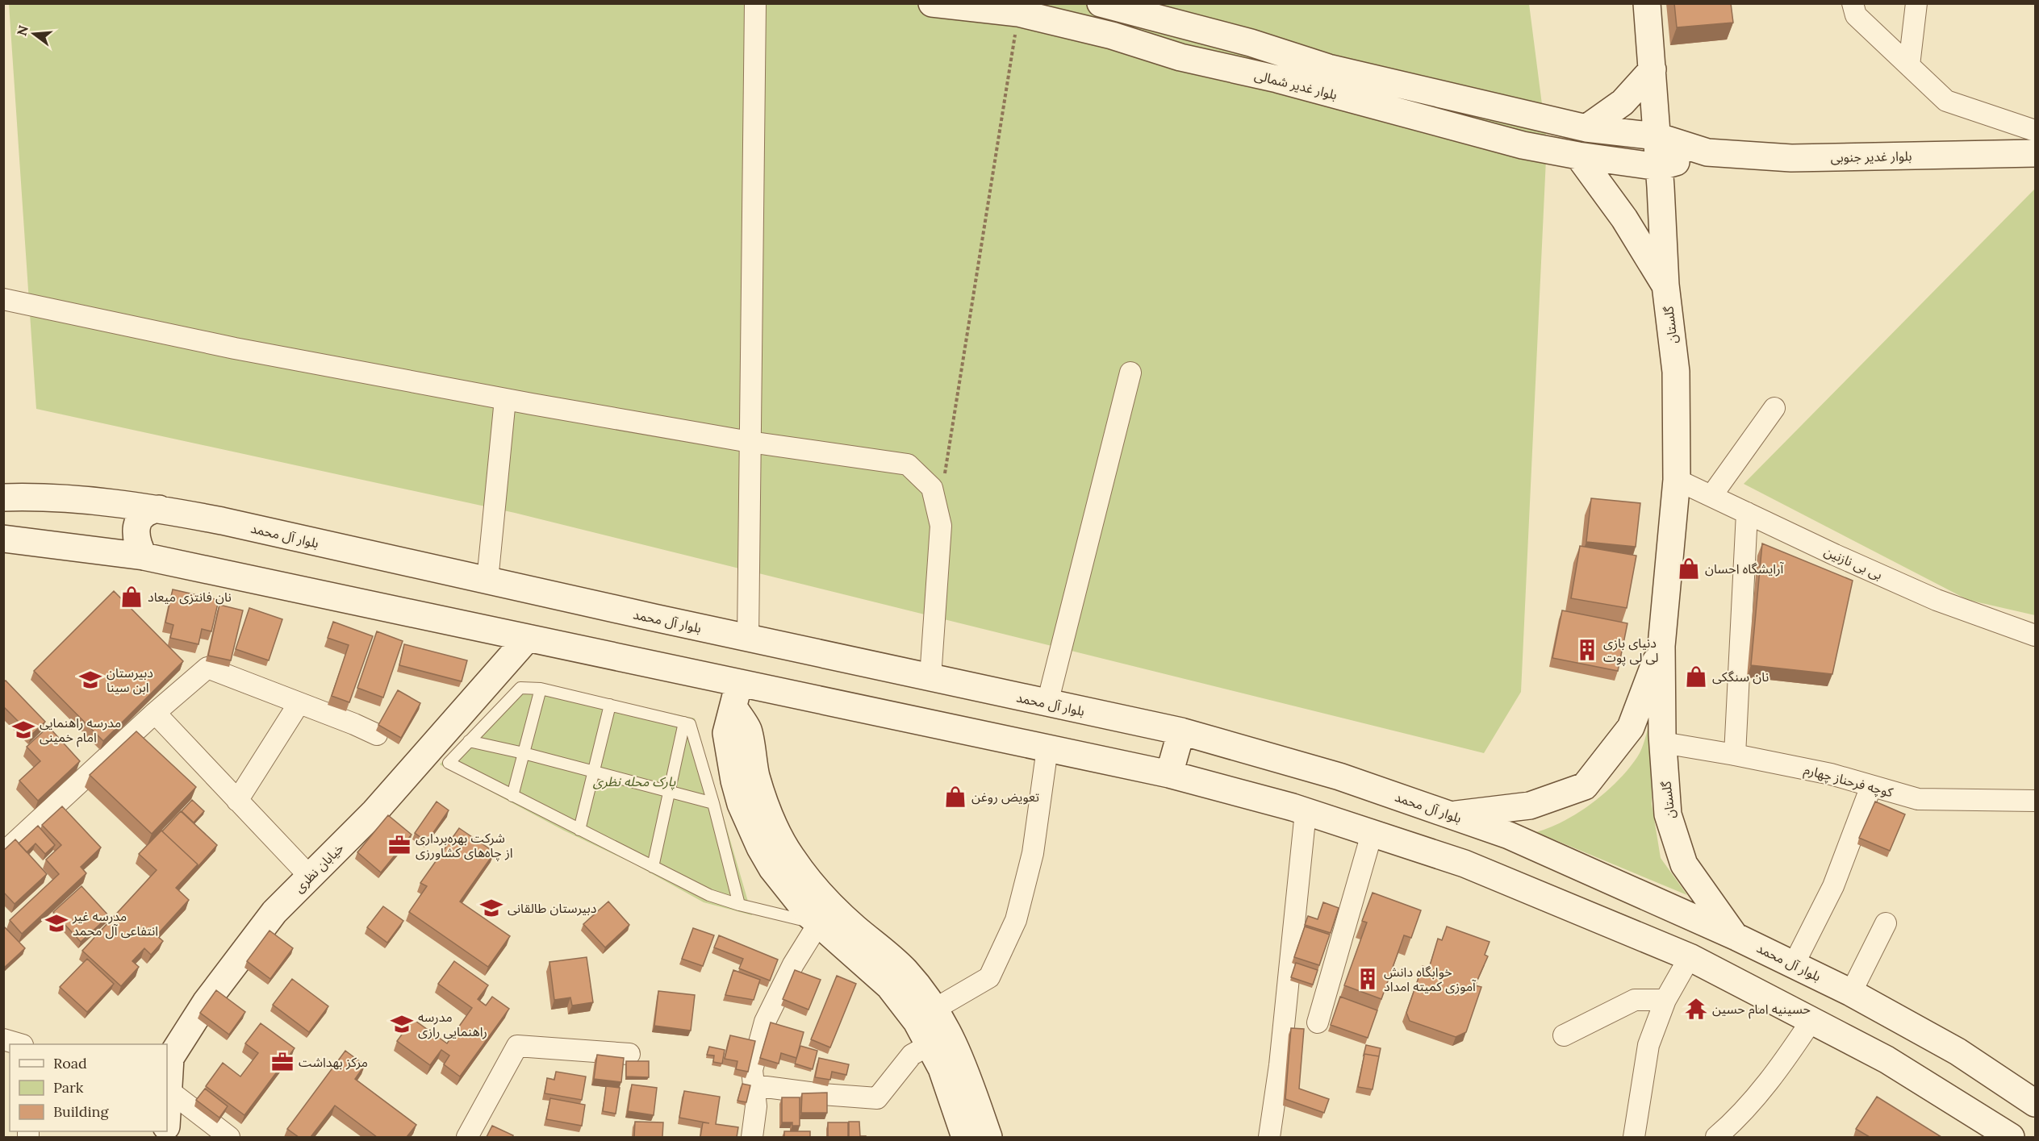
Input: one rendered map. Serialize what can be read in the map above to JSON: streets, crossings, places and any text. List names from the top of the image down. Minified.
{"streets":{"main road":["بلوار غدیر شمالی","بلوار غدیر جنوبی","گلستان","بلوار آل محمد","خیابان نظری"],"street":["بی بی نازنین","کوچه فرحناز چهارم"]},"crossings":[["بلوار غدیر شمالی","بلوار غدیر جنوبی"],["بلوار غدیر شمالی","گلستان"],["بلوار غدیر جنوبی","گلستان"],["گلستان","بلوار آل محمد"],["گلستان","بی بی نازنین"],["گلستان","کوچه فرحناز چهارم"]],"parks":["پارک محله نظری"],"places":{"shop":["آرایشگاه احسان","نان فانتزی میعاد","نان سنگکی","تعویض روغن"],"building":["دنیای بازی لی لی پوت","خوابگاه دانش آموزی کمیته امداد"],"school or university":["دبیرستان ابن سینا","مدرسه راهنمایی امام خمینی","دبیرستان طالقانی","مدرسه غیر انتفاعی آل محمد","مدرسه راهنمایی رازی"],"office":["شرکت بهره‌برداری از چاه‌های کشاورزی","مرکز بهداشت"],"temple":["حسینیه امام حسین"]},"legend":["Road","Park","Building"],"north":"left"}
